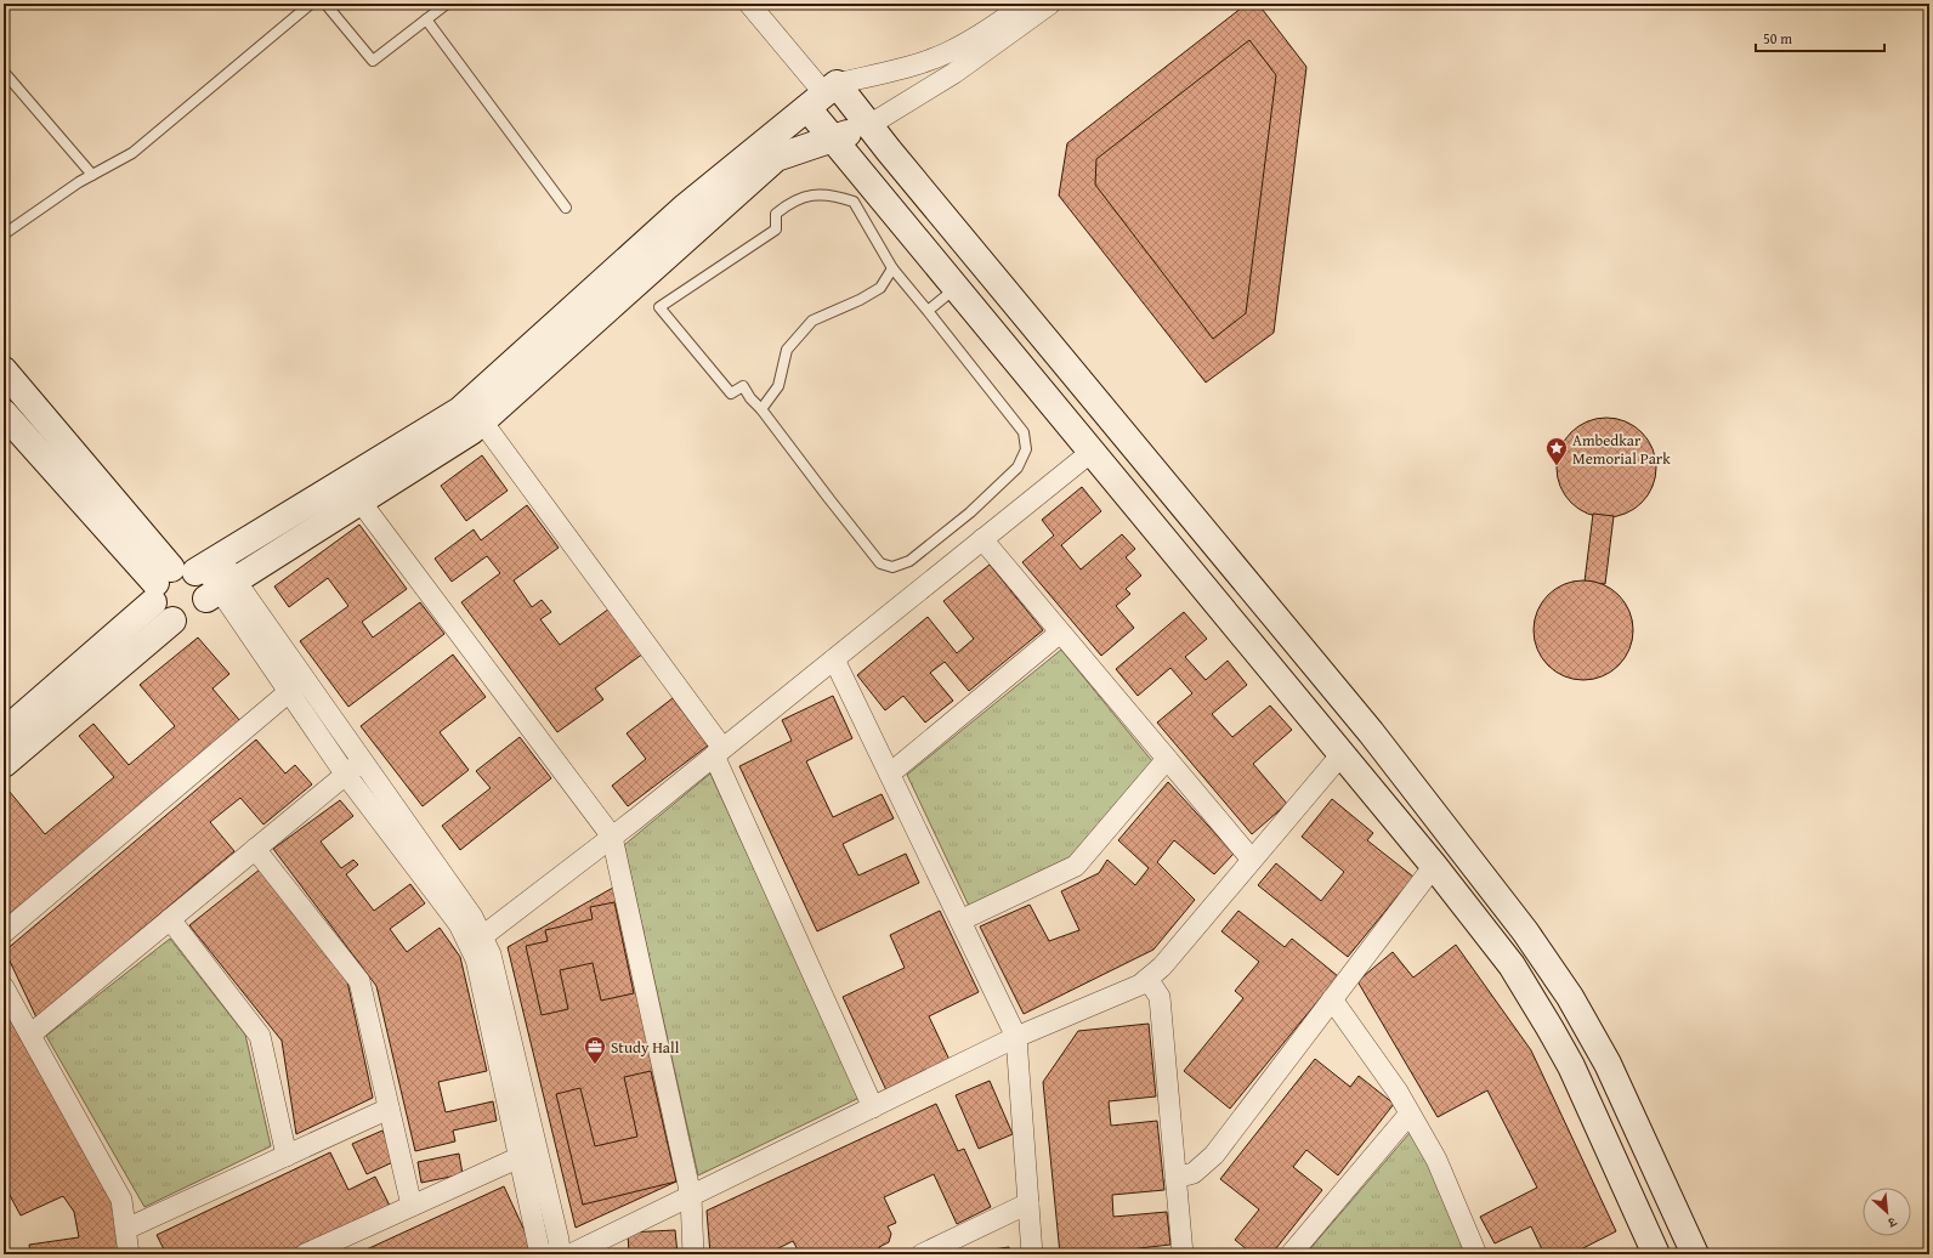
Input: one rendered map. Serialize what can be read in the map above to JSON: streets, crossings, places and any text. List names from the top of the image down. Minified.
{"places":{"place":["Ambedkar Memorial Park"],"office":["Study Hall"]},"scale_bar":"50 m","north":"bottom right"}
